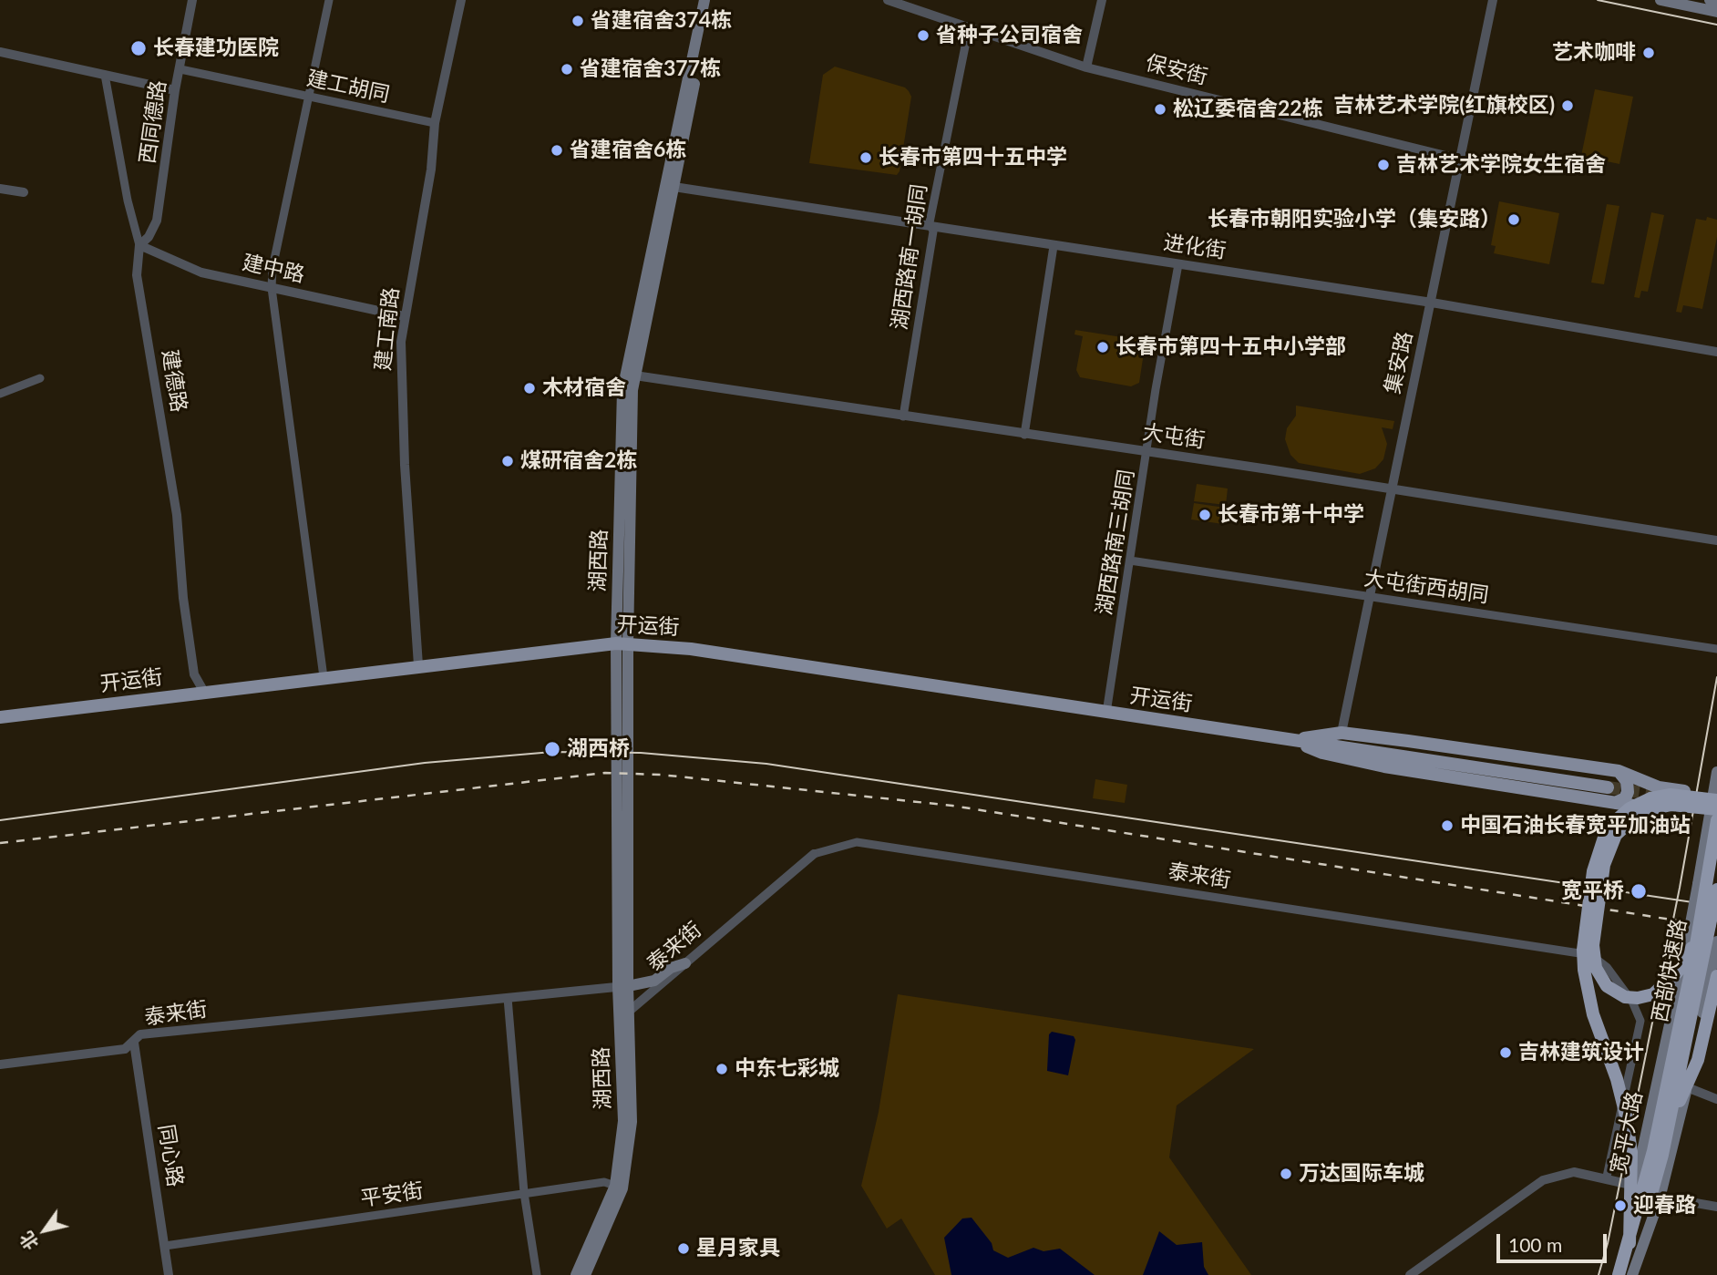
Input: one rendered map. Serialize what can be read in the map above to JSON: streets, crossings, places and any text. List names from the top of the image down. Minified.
{"streets":{"highway":["西部快速路"],"main road":["湖西路","开运街","宽平大路"],"street":["保安街","建工胡同","西同德路","进化街","湖西路南一胡同","建中路","建工南路","集安路","建德路","大屯街","湖西路南三胡同","大屯街西胡同","泰来街","同心路","平安街"]},"crossings":[["保安街","湖西路南一胡同"],["保安街","集安路"],["建工胡同","西同德路"],["建工胡同","建工南路"],["西同德路","建中路"],["西同德路","建德路"],["进化街","湖西路南一胡同"],["进化街","集安路"],["进化街","湖西路南三胡同"],["进化街","湖西路"],["湖西路南一胡同","大屯街"],["建中路","建工南路"],["建中路","建德路"],["建工南路","开运街"],["集安路","大屯街"],["集安路","大屯街西胡同"],["集安路","开运街"],["建德路","开运街"],["大屯街","湖西路南三胡同"],["大屯街","湖西路"],["湖西路南三胡同","大屯街西胡同"],["湖西路南三胡同","开运街"],["湖西路","开运街"],["湖西路","泰来街"],["湖西路","平安街"],["开运街","西部快速路"],["开运街","宽平大路"],["泰来街","同心路"],["西部快速路","宽平大路"],["同心路","平安街"]],"places":["省建宿舍374栋","省种子公司宿舍","长春建功医院","艺术咖啡","省建宿舍377栋","吉林艺术学院(红旗校区)","松辽委宿舍22栋","省建宿舍6栋","长春市第四十五中学","吉林艺术学院女生宿舍","长春市朝阳实验小学（集安路）","长春市第四十五中小学部","木材宿舍","煤研宿舍2栋","长春市第十中学","湖西桥","中国石油长春宽平加油站","宽平桥","吉林建筑设计","中东七彩城","万达国际车城","迎春路","星月家具"],"scale_bar":"100 m","north":"bottom left"}
